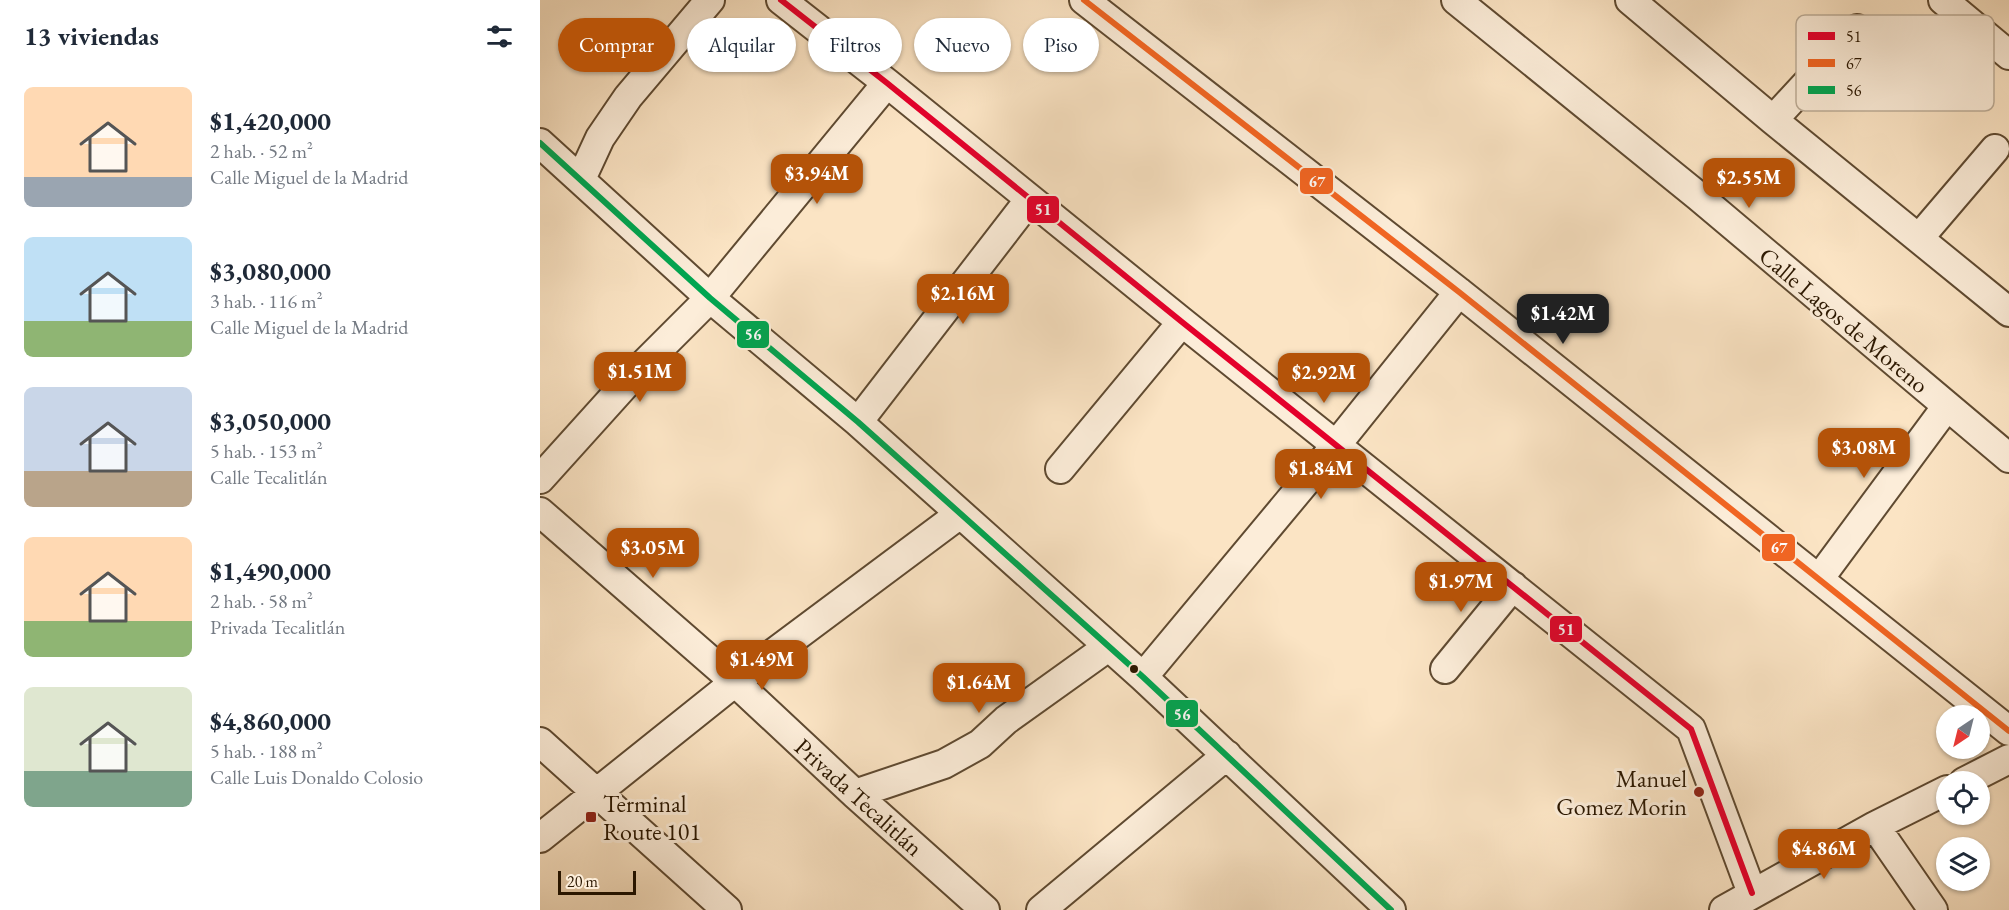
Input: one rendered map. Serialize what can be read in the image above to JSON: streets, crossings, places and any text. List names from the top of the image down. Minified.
{"streets":{"street":["Calle Lagos de Moreno","Privada Tecalitlán"]},"places":{"other":["Manuel Gomez Morin"],"transit":["Terminal Route 101"]},"lines":["transit line 51","transit line 67","transit line 56"],"legend":["51","67","56"],"scale_bar":"20 m","north":"bottom left","page":{"heading":"13 viviendas","chip":["Comprar","Alquilar","Filtros","Nuevo","Piso"],"list":[{"name":"$1,420,000","note":"2 hab. · 52 m² · Calle Miguel de la Madrid"},{"name":"$3,080,000","note":"3 hab. · 116 m² · Calle Miguel de la Madrid"},{"name":"$3,050,000","note":"5 hab. · 153 m² · Calle Tecalitlán"},{"name":"$1,490,000","note":"2 hab. · 58 m² · Privada Tecalitlán"},{"name":"$4,860,000","note":"5 hab. · 188 m² · Calle Luis Donaldo Colosio"}],"price":["$3.94M","$2.55M","$2.16M","$1.42M","$1.51M","$2.92M","$3.08M","$1.84M","$3.05M","$1.97M","$1.49M","$1.64M","$4.86M"],"scale":"20 m"}}
